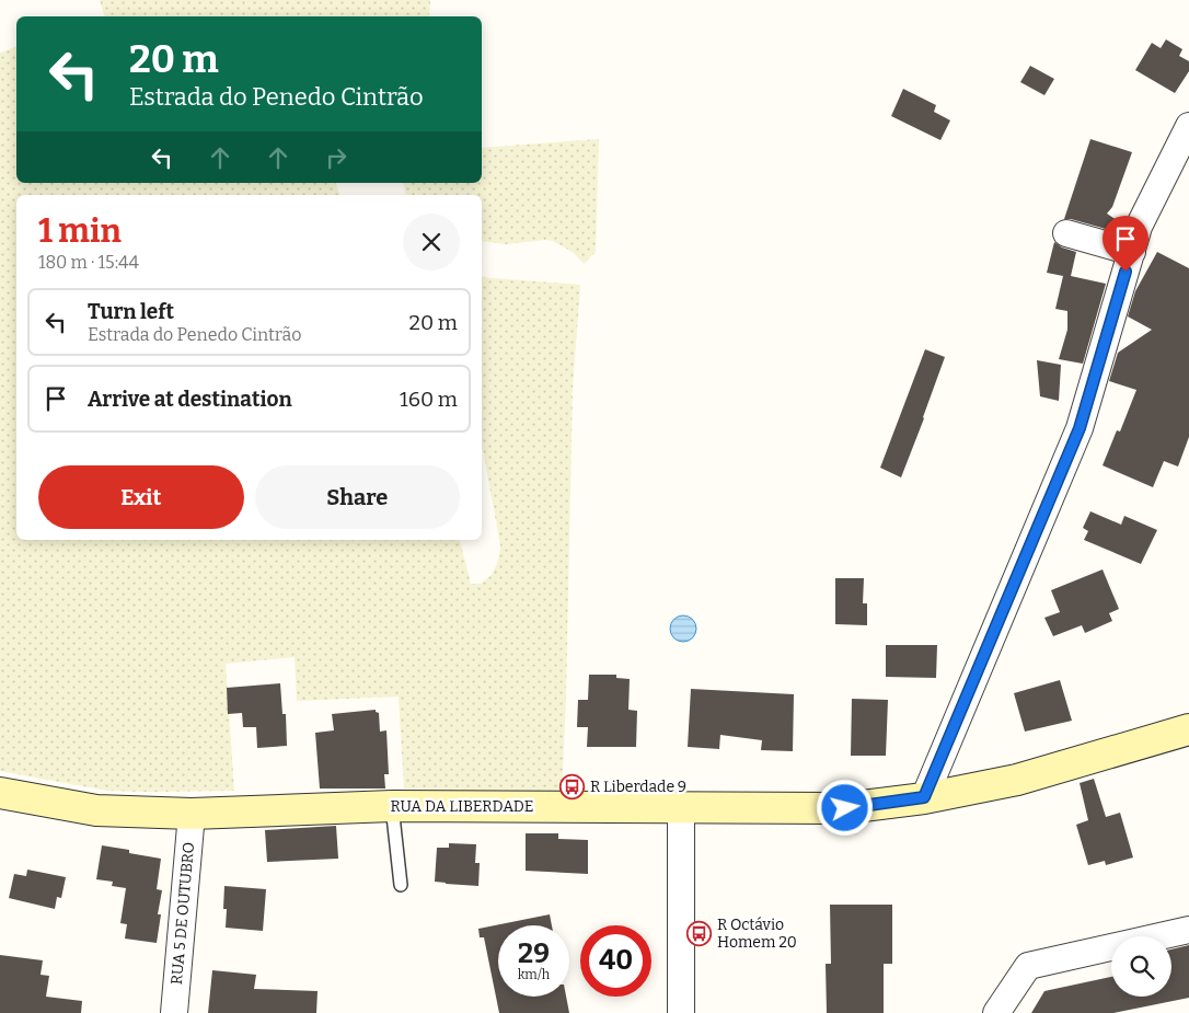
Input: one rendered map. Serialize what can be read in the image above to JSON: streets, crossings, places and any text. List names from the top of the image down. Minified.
{"streets":{"street":["RUA DA LIBERDADE","RUA 5 DE OUTUBRO"]},"crossings":[["RUA DA LIBERDADE","RUA 5 DE OUTUBRO"]],"places":{"bus stop":["R Liberdade 9","R Octávio Homem 20"]},"page":{"turn":["20 m","Estrada do Penedo Cintrão"],"heading":["1 min","180 m · 15:44"],"list":[{"name":"Turn left","note":"Estrada do Penedo Cintrão","value":"20 m"},{"name":"Arrive at destination","value":"160 m"}],"buttons":["Exit","Share"],"speed":"29 km/h","limit":"40"}}
